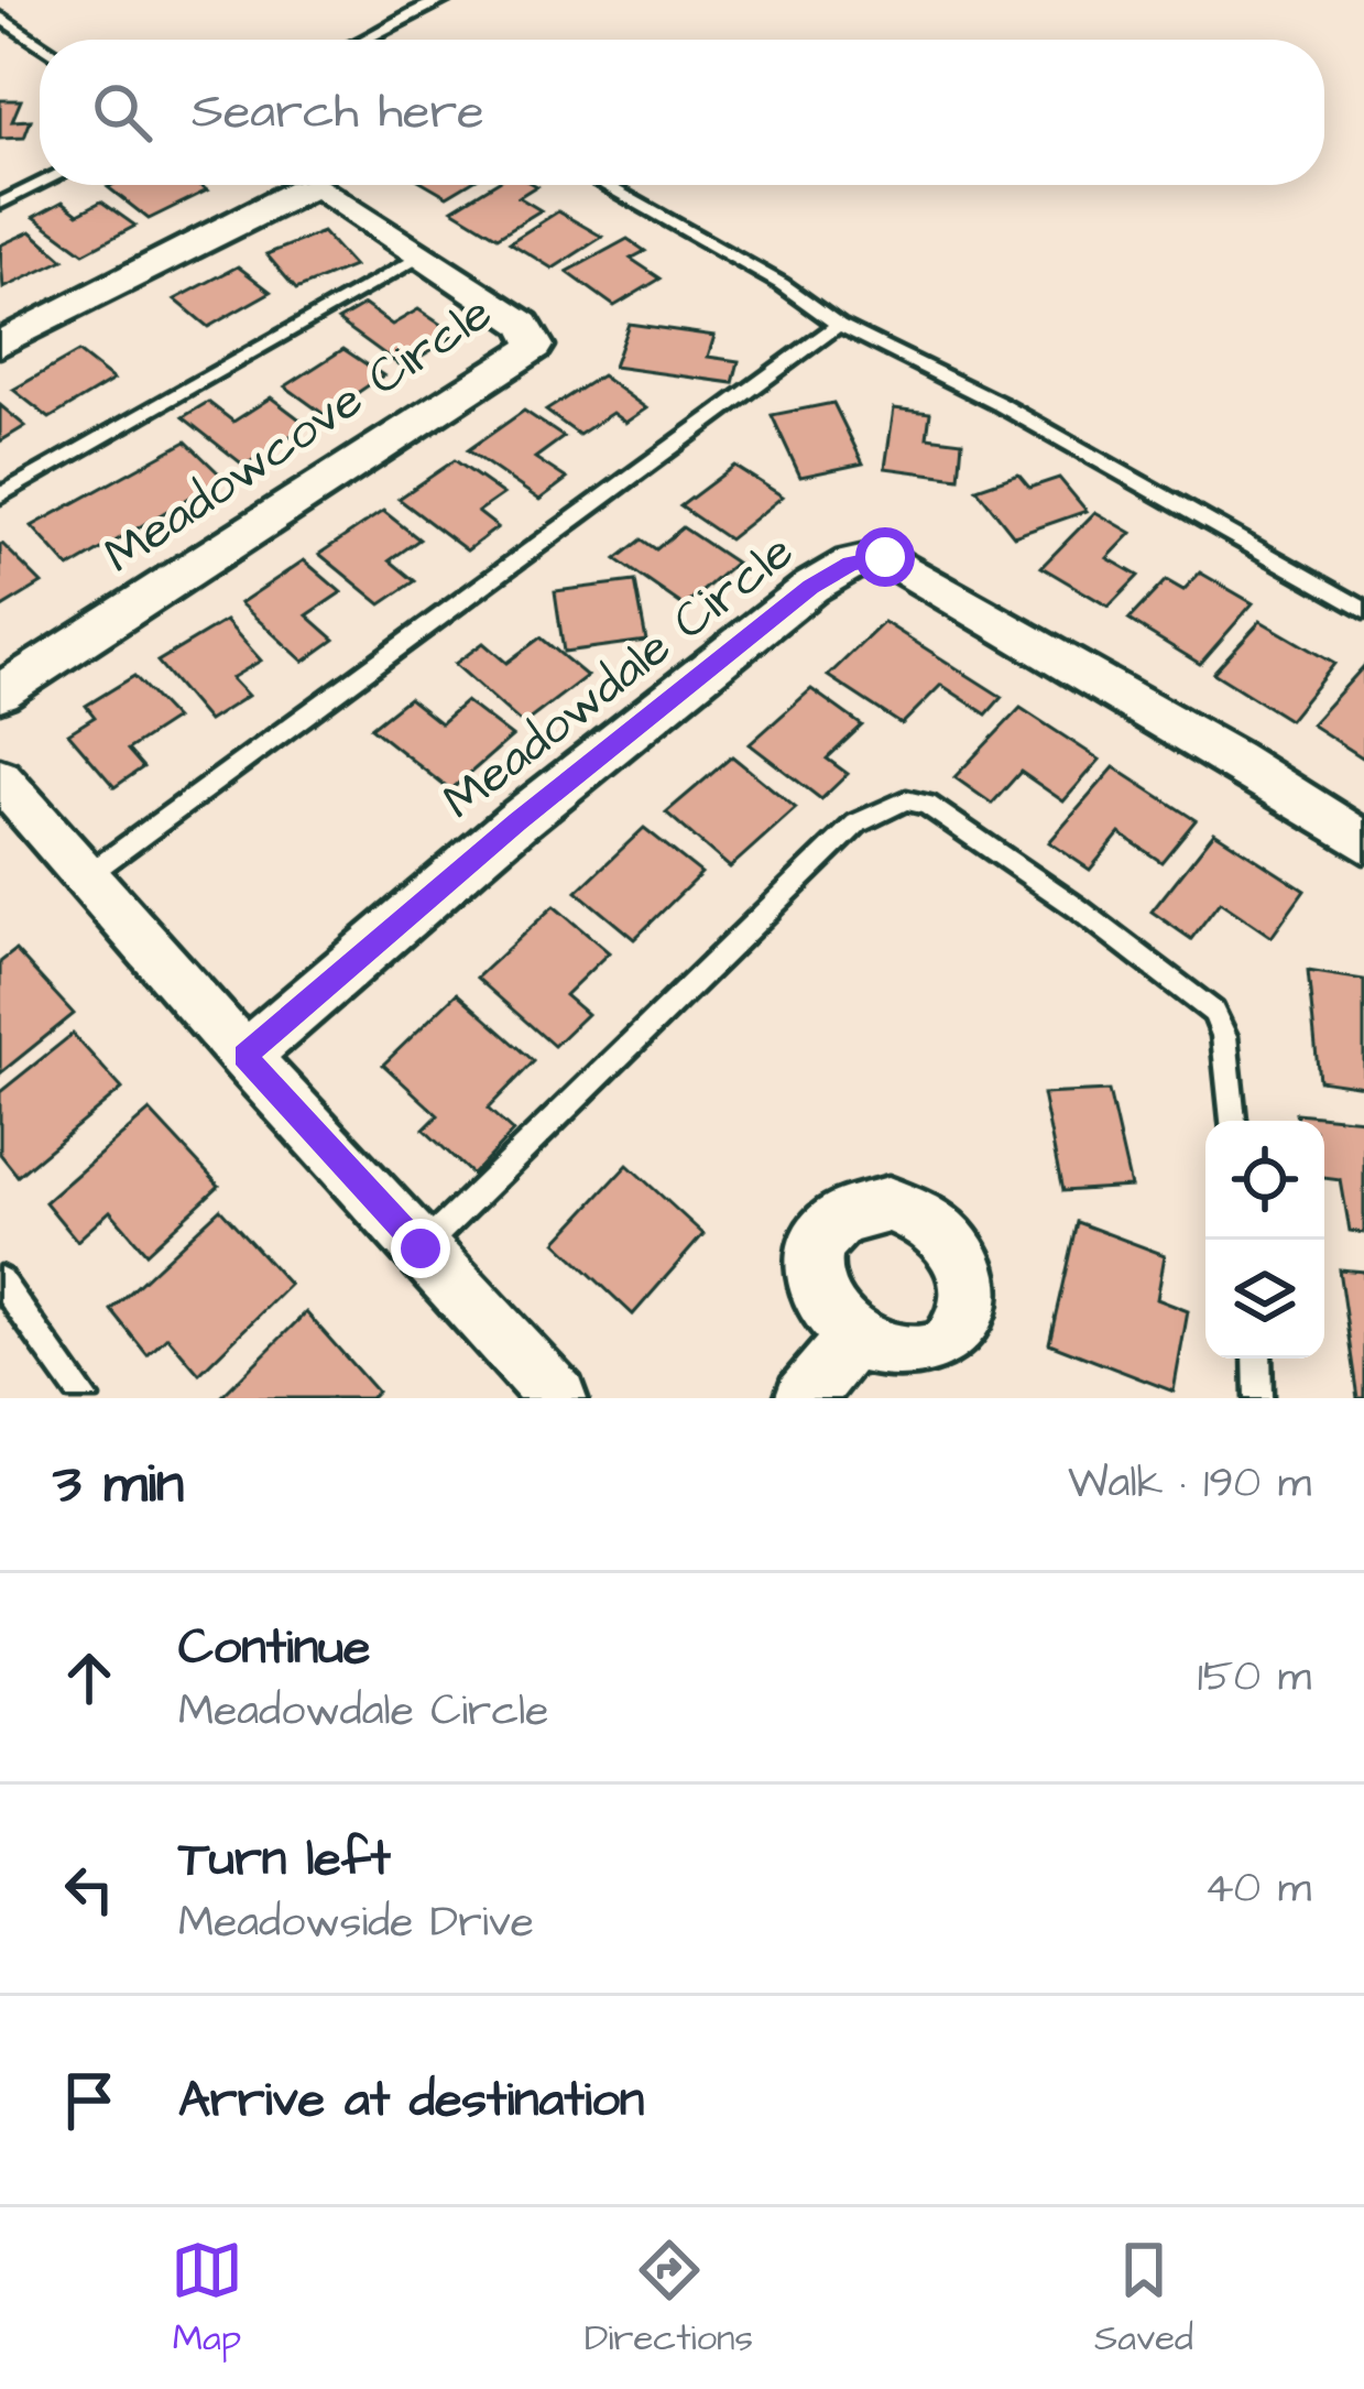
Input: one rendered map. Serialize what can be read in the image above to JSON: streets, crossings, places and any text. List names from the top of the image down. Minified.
{"streets":{"street":["Meadowcove Circle","Meadowdale Circle"]},"page":{"search":"Search here","heading":["3 min","Walk · 190 m"],"list":[["Continue","Meadowdale Circle","150 m"],["Turn left","Meadowside Drive","40 m"],"Arrive at destination"],"nav":["Map","Directions","Saved"]}}
